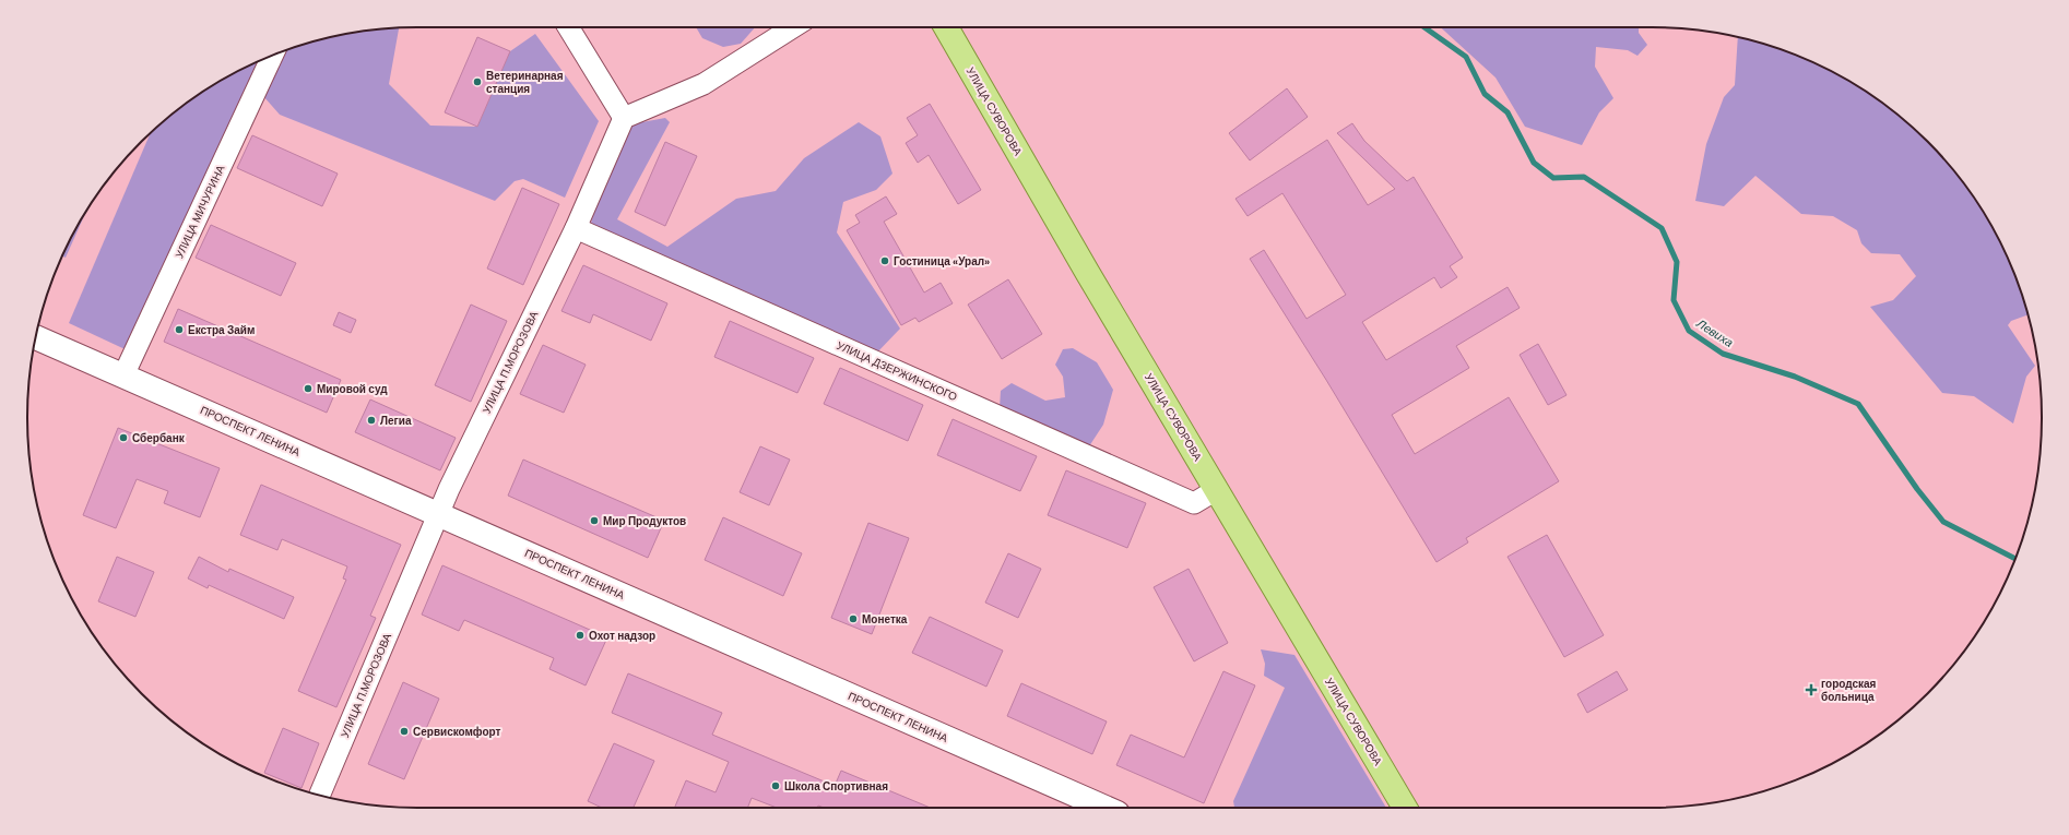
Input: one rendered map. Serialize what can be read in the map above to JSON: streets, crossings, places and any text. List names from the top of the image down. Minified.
{"streets":{"main road":["УЛИЦА СУВОРОВА","ПРОСПЕКТ ЛЕНИНА"],"street":["УЛИЦА МИЧУРИНА","УЛИЦА П.МОРОЗОВА","УЛИЦА ДЗЕРЖИНСКОГО"]},"crossings":[["УЛИЦА СУВОРОВА","УЛИЦА ДЗЕРЖИНСКОГО"],["УЛИЦА МИЧУРИНА","ПРОСПЕКТ ЛЕНИНА"],["УЛИЦА П.МОРОЗОВА","УЛИЦА ДЗЕРЖИНСКОГО"],["УЛИЦА П.МОРОЗОВА","ПРОСПЕКТ ЛЕНИНА"]],"water":["Левиха"],"places":{"other":["Ветеринарная станция","Гостиница «Урал»","Екстра Займ","Мировой суд","Легиа","Сбербанк","Мир Продуктов","Монетка","Охот надзор","Сервискомфорт","Школа Спортивная"],"health":["городская больница"]}}
